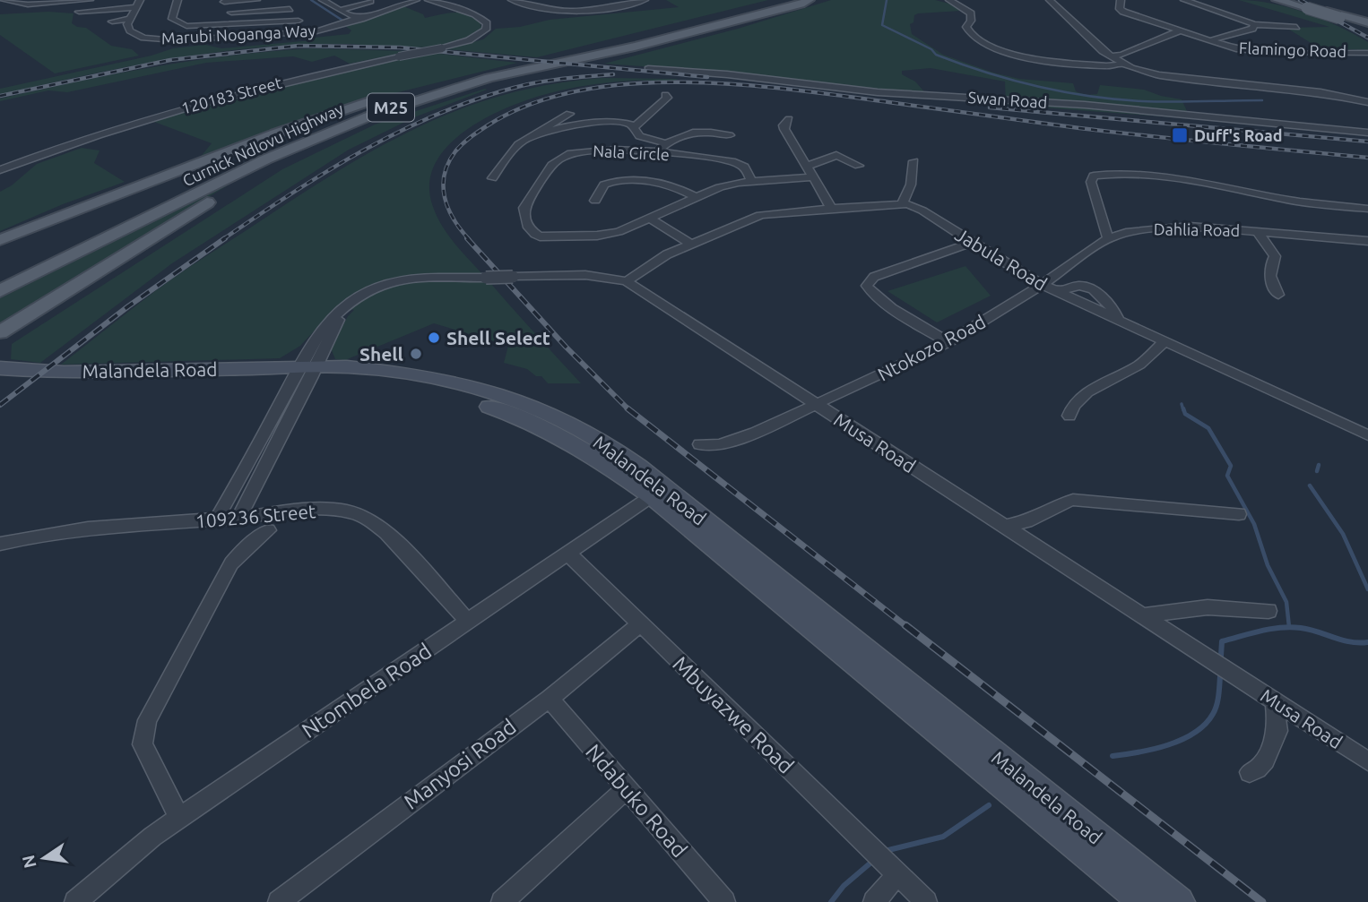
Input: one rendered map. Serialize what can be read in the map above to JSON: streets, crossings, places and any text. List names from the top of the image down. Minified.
{"streets":{"main road":["M25","Curnick Ndlovu Highway","Malandela Road"],"street":["Marubi Noganga Way","Flamingo Road","120183 Street","Swan Road","Nala Circle","Dahlia Road","Jabula Road","Ntokozo Road","Musa Road","109236 Street","Ntombela Road","Mbuyazwe Road","Manyosi Road","Ndabuko Road"]},"crossings":[["Dahlia Road","Jabula Road"],["Dahlia Road","Ntokozo Road"],["Jabula Road","Ntokozo Road"],["Jabula Road","Musa Road"],["Ntokozo Road","Musa Road"],["Malandela Road","Musa Road"],["Malandela Road","Ntombela Road"],["Musa Road","109236 Street"],["109236 Street","Ntombela Road"],["Ntombela Road","Mbuyazwe Road"],["Mbuyazwe Road","Manyosi Road"],["Manyosi Road","Ndabuko Road"]],"places":{"transit":["Duff's Road"],"other":["Shell Select","Shell"]},"north":"left"}
